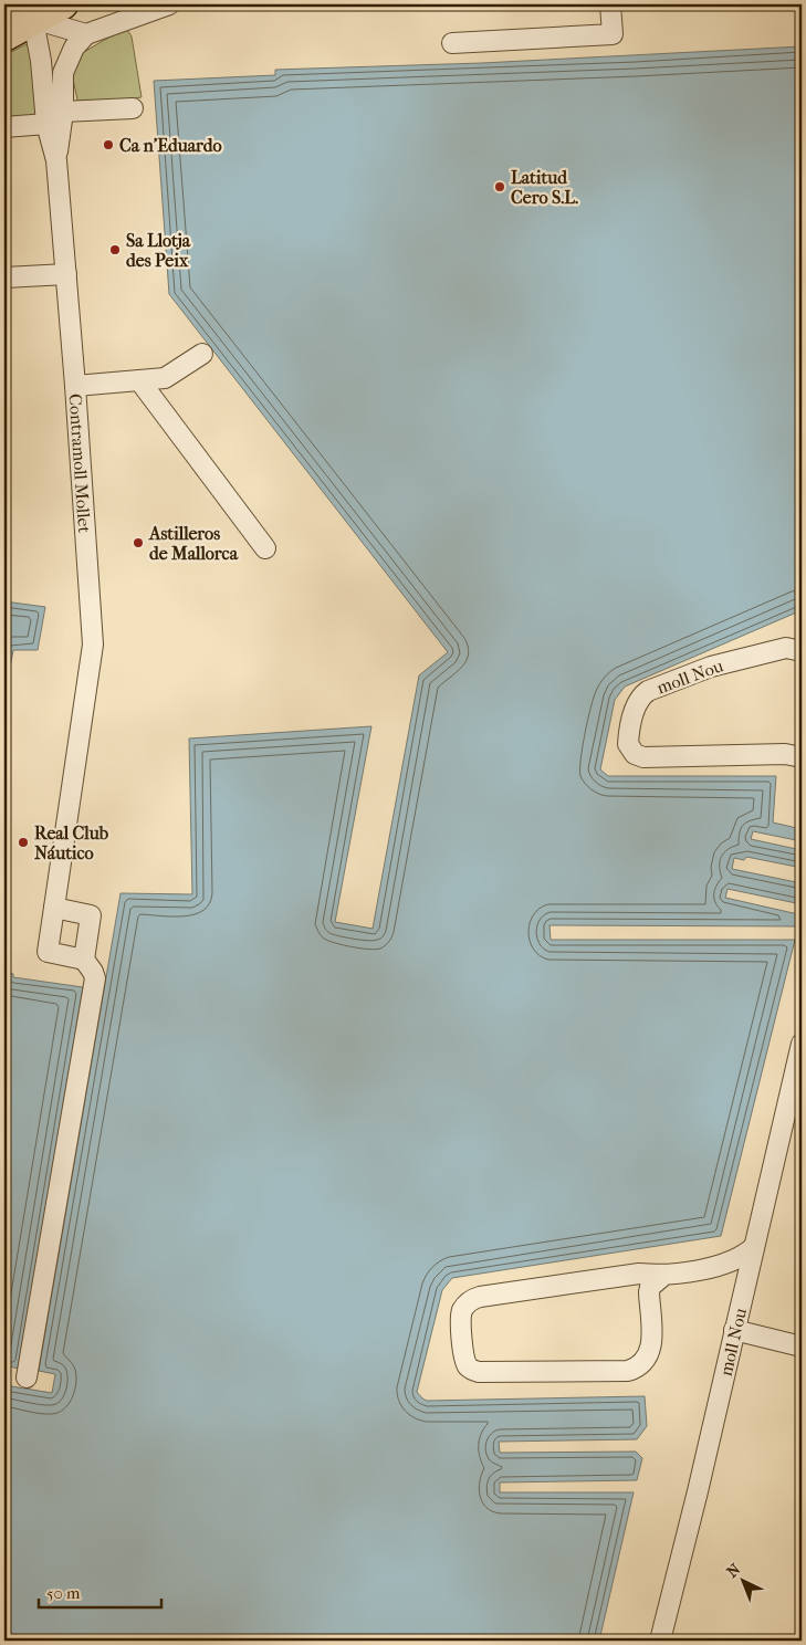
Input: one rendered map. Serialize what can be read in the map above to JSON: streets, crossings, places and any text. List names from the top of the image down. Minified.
{"streets":{"street":["Contramoll Mollet","moll Nou"]},"places":["Ca n'Eduardo","Latitud Cero S.L.","Sa Llotja des Peix","Astilleros de Mallorca","Real Club Náutico"],"scale_bar":"50 m","north":"top left"}
